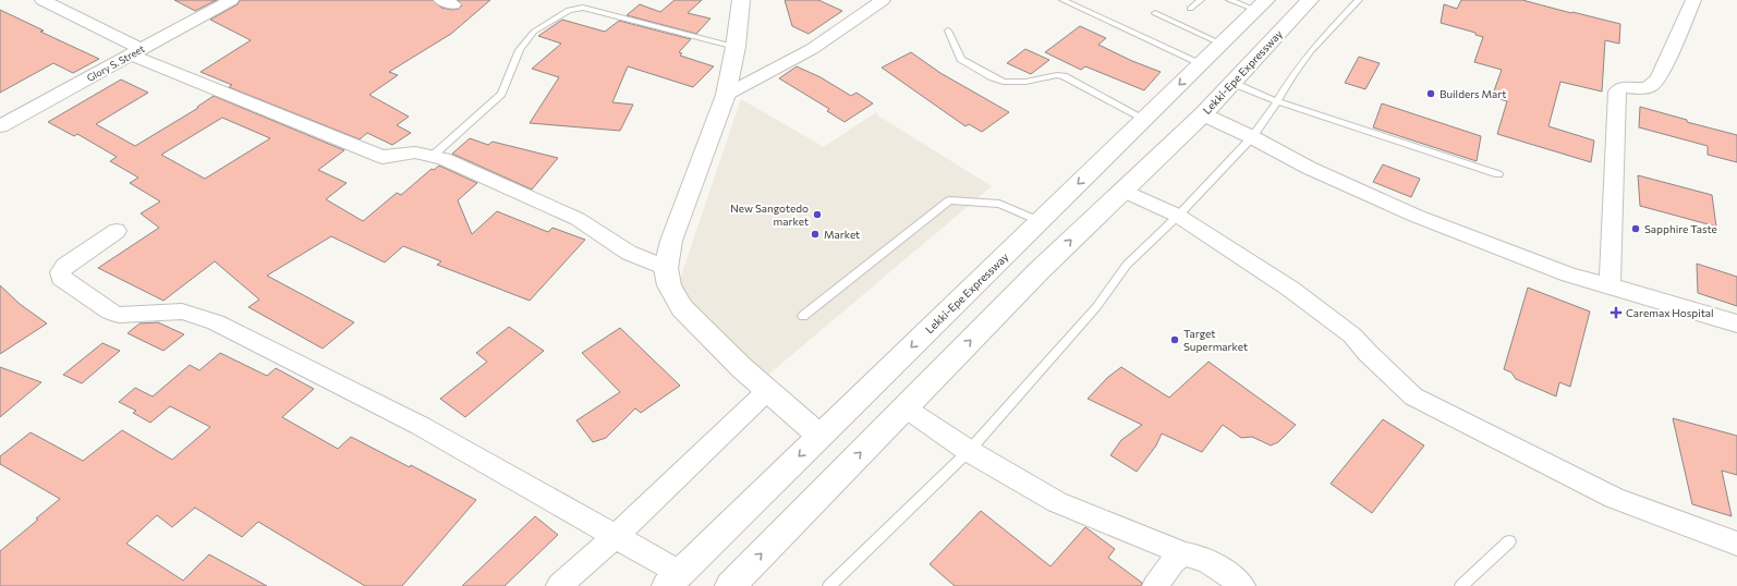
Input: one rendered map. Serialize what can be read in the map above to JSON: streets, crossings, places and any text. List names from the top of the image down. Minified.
{"streets":{"main road":["Lekki-Epe Expressway"],"street":["Glory S. Street"]},"places":{"other":["Builders Mart","New Sangotedo market","Sapphire Taste","Market","Target Supermarket"],"health":["Caremax Hospital"]}}
